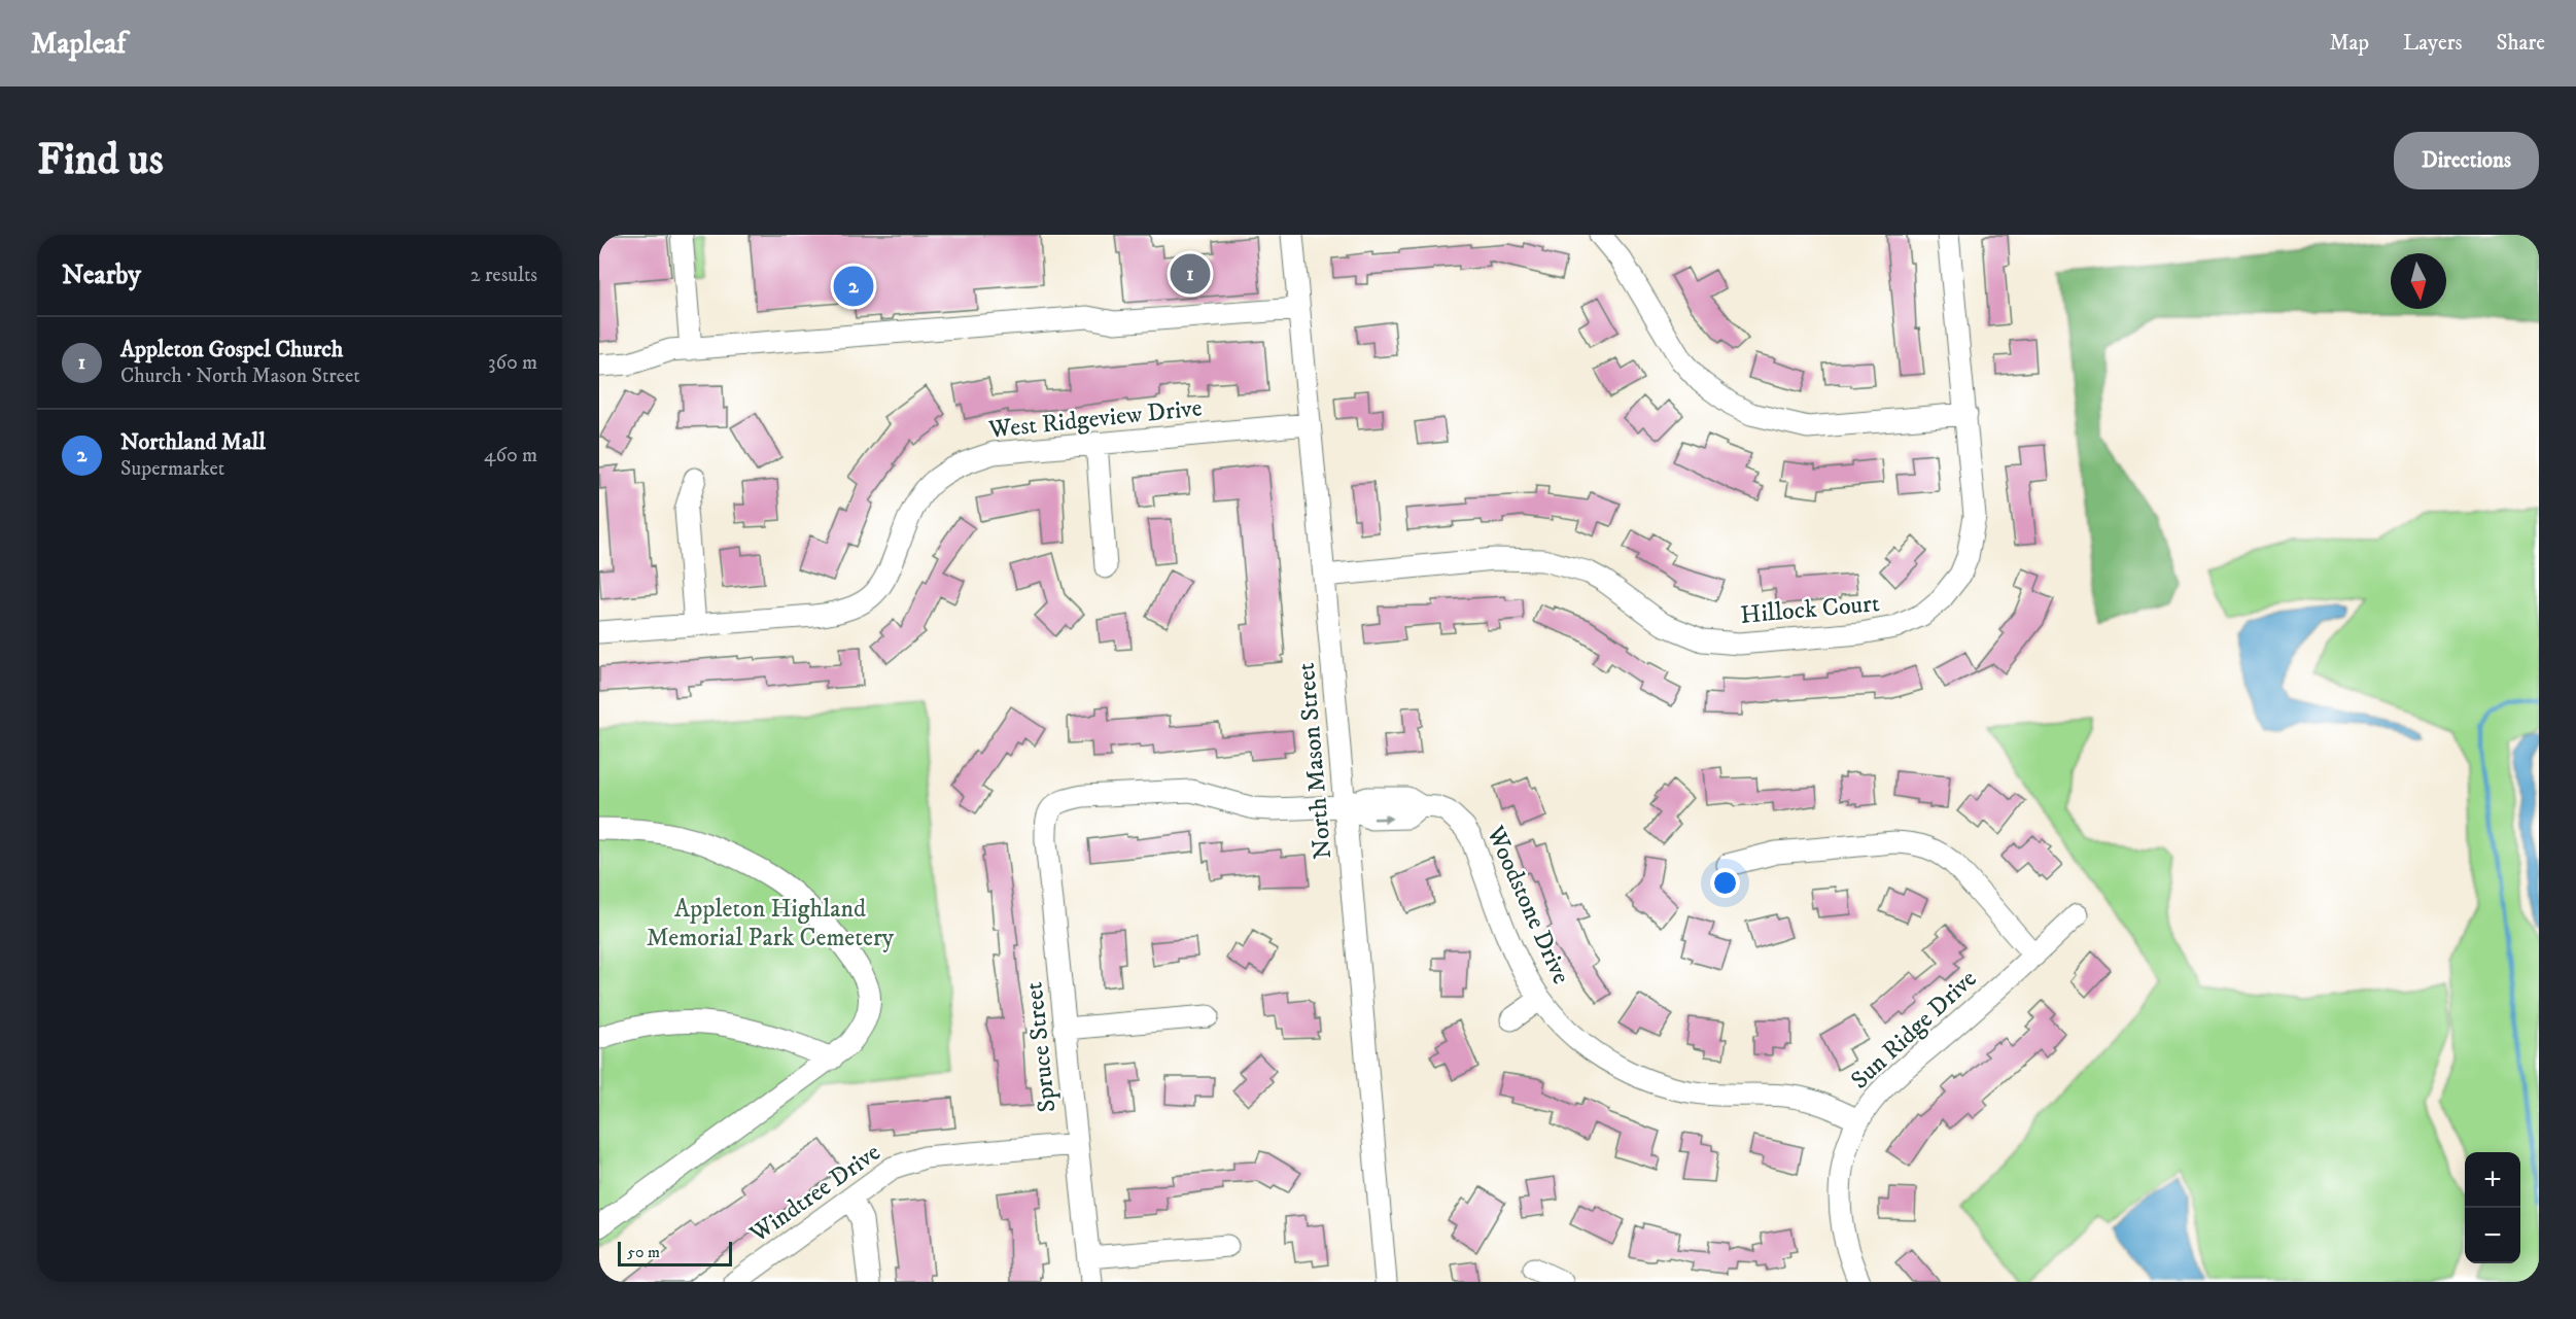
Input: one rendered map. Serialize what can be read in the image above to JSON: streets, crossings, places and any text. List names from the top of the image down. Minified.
{"streets":{"street":["West Ridgeview Drive","Hillock Court","North Mason Street","Woodstone Drive","Sun Ridge Drive","Spruce Street","Windtree Drive"]},"crossings":[["West Ridgeview Drive","North Mason Street"],["Hillock Court","North Mason Street"],["North Mason Street","Woodstone Drive"],["North Mason Street","Spruce Street"],["Woodstone Drive","Sun Ridge Drive"],["Woodstone Drive","Spruce Street"],["Spruce Street","Windtree Drive"]],"parks":["Appleton Highland Memorial Park Cemetery"],"scale_bar":"50 m","north":"bottom","page":{"header":"Mapleaf","nav":["Map","Layers","Share"],"buttons":"Directions","title":"Find us","heading":["Nearby","2 results"],"pins":["1","2"],"list":[{"mark":"1","name":"Appleton Gospel Church","note":"Church · North Mason Street","value":"360 m"},{"mark":"2","name":"Northland Mall","note":"Supermarket","value":"460 m"}],"map_buttons":["+","−"],"scale":"50 m"}}
